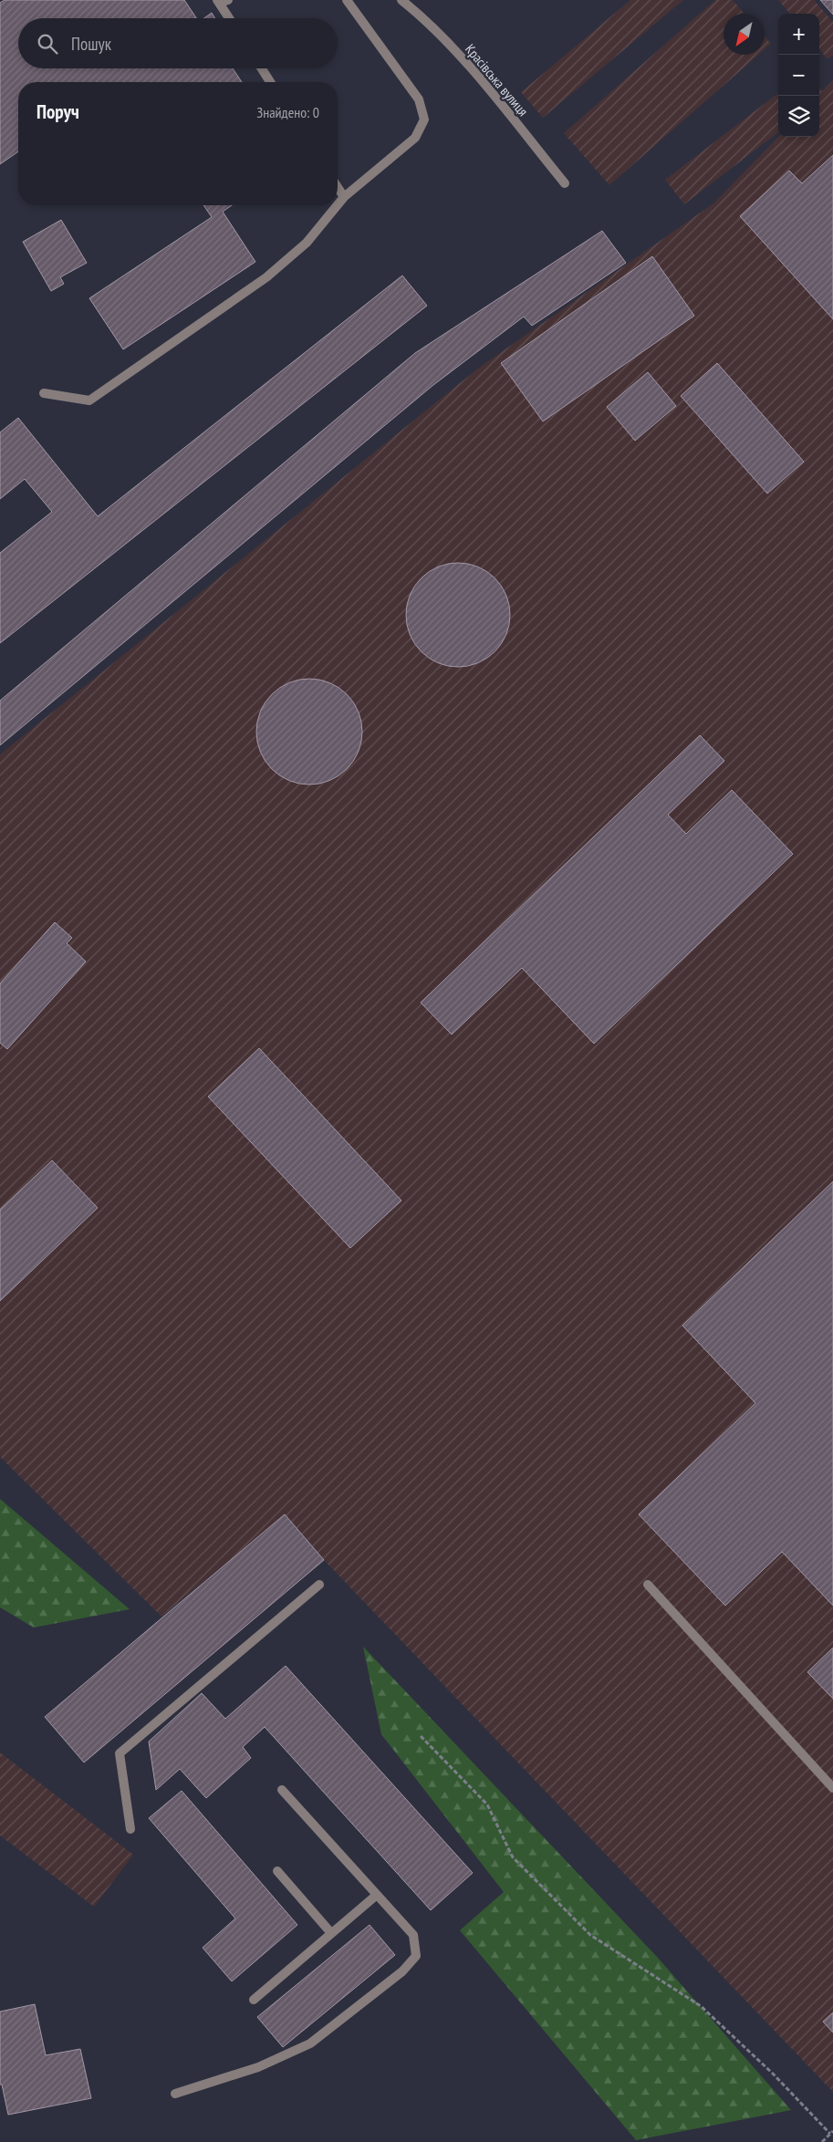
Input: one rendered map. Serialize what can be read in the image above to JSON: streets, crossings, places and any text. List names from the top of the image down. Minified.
{"streets":{"lane":["Красівська вулиця"]},"north":"bottom left","page":{"map_buttons":["+","−"],"search":"Пошук","heading":["Поруч","Знайдено: 0"]}}
